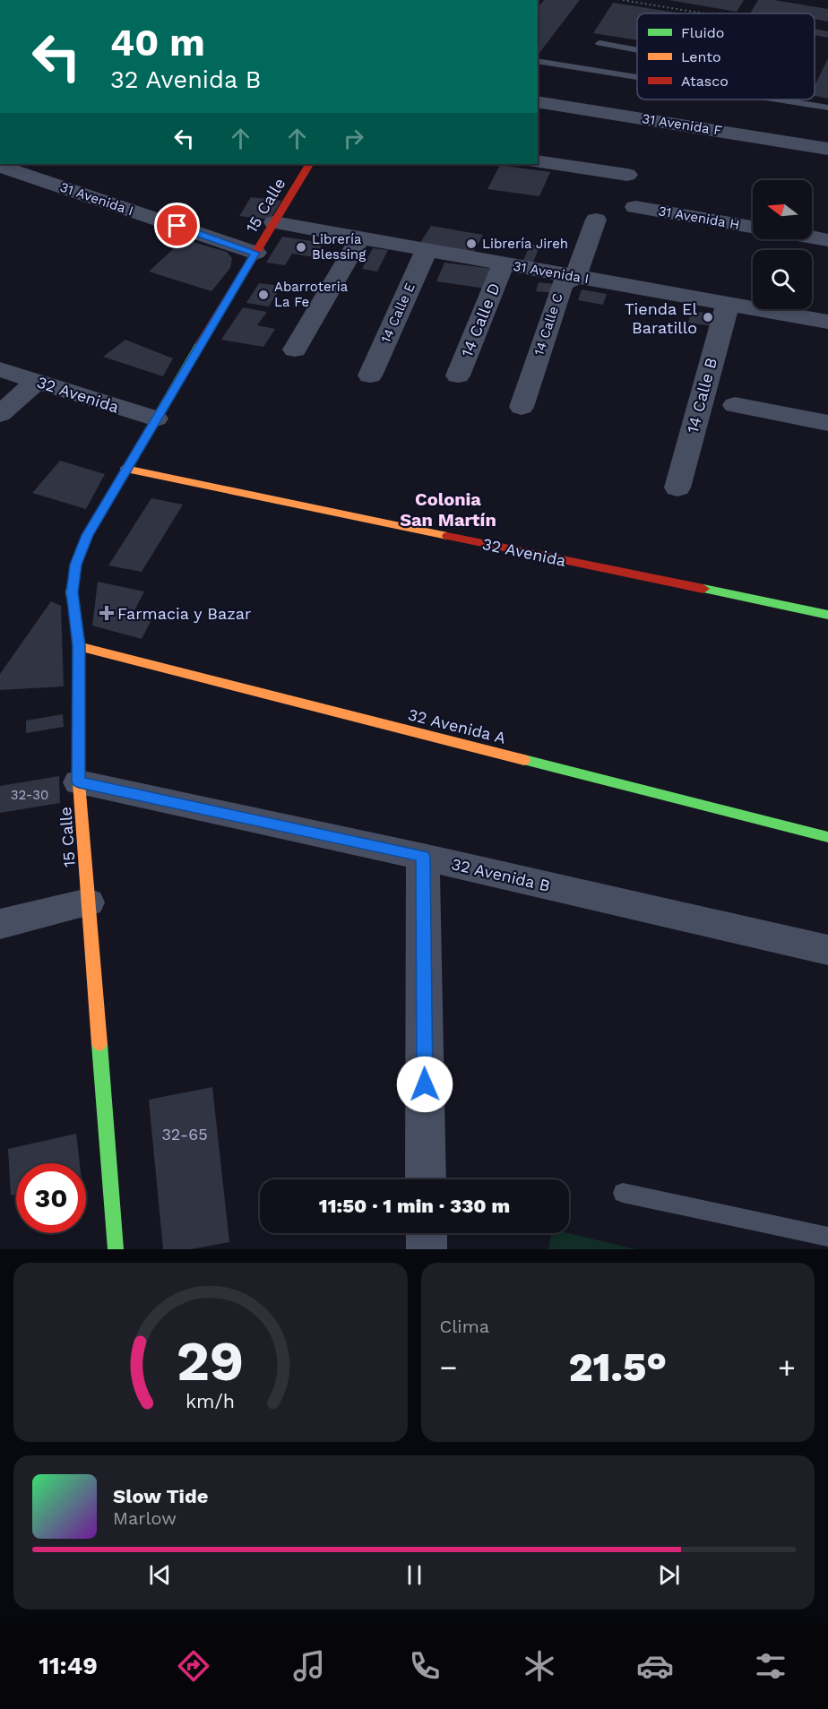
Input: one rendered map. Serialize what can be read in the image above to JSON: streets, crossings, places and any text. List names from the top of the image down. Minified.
{"streets":{"street":["31 Avenida F","31 Avenida I","15 Calle","31 Avenida H","14 Calle E","14 Calle D","14 Calle C","32 Avenida","14 Calle B","32 Avenida A","32 Avenida B"]},"crossings":[["31 Avenida I","15 Calle"],["31 Avenida I","14 Calle E"],["31 Avenida I","14 Calle D"],["31 Avenida I","14 Calle C"],["31 Avenida I","14 Calle B"],["15 Calle","32 Avenida"],["15 Calle","32 Avenida A"],["15 Calle","32 Avenida B"]],"districts":["Colonia San Martín"],"places":{"other":["Librería Jireh","Librería Blessing","Abarroteria La Fe","Tienda El Baratillo"],"health":["Farmacia y Bazar"]},"house_numbers":["32-30","32-65"],"legend":["Fluido","Lento","Atasco"],"north":"left","page":{"turn":["40 m","32 Avenida B"],"limit":"30","trip":"11:50 · 1 min · 330 m","tile":"Clima","heat":["−","21.5°","+"],"song":["Slow Tide","Marlow"],"tabs":"11:49","gauge":["29","km/h"]}}
